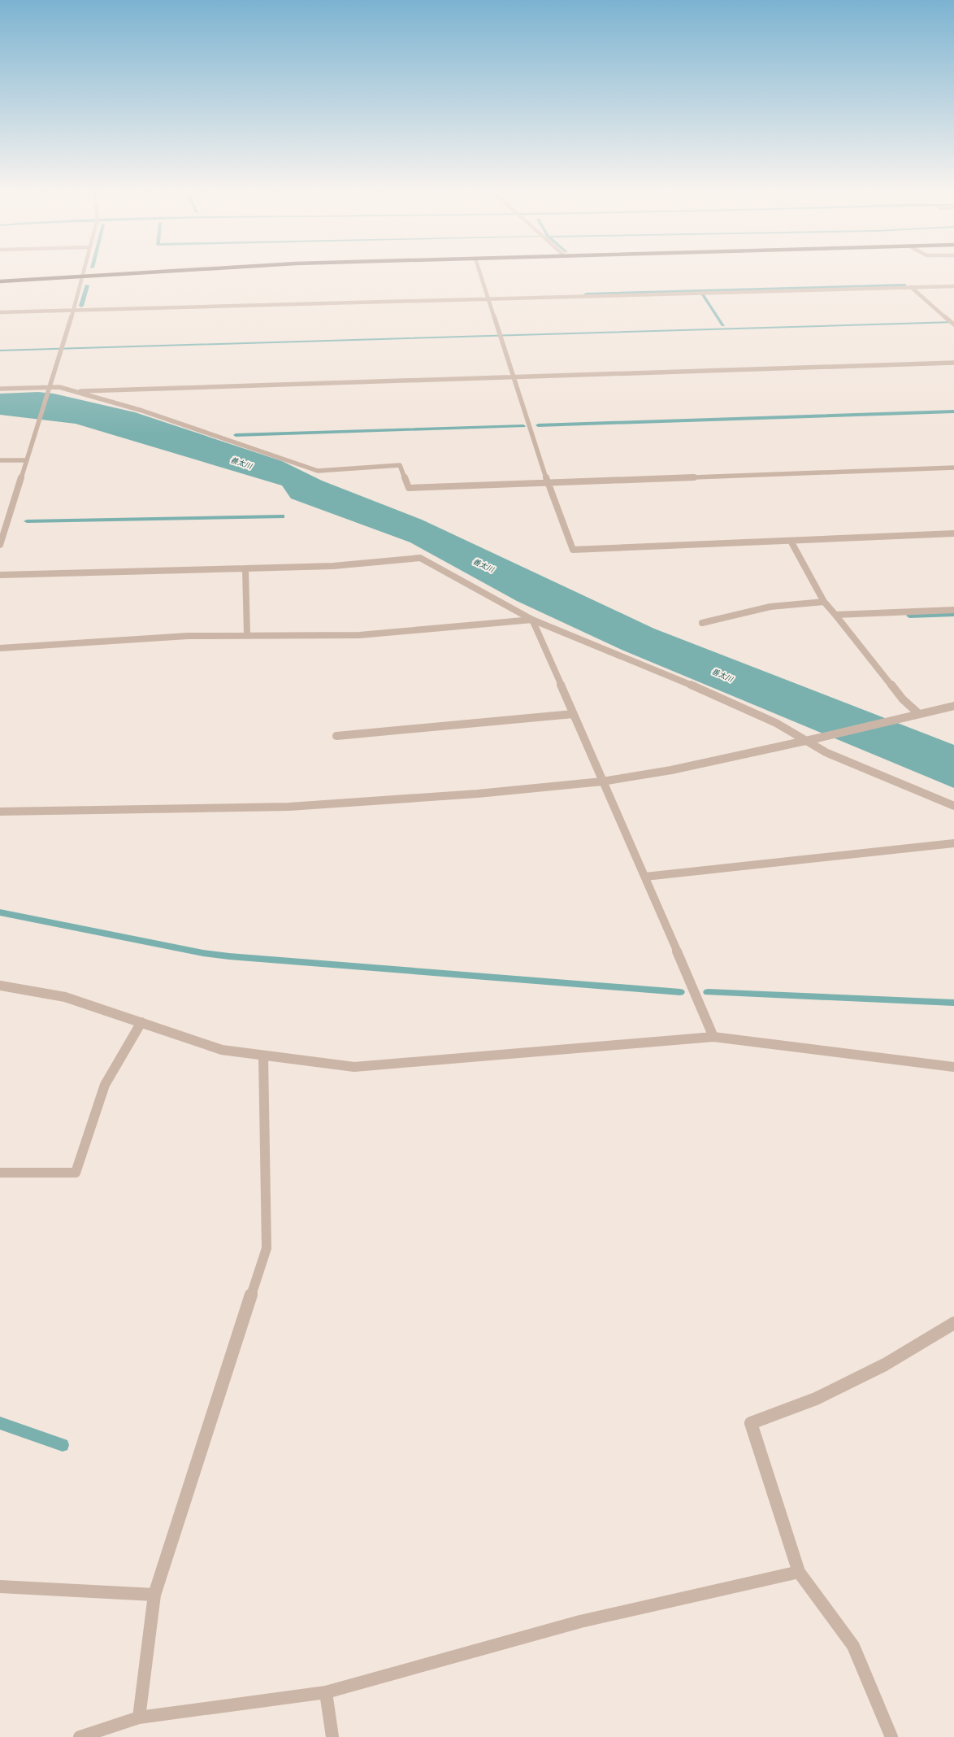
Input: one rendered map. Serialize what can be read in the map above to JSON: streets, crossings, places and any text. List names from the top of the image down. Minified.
{"water":["善太川"]}
